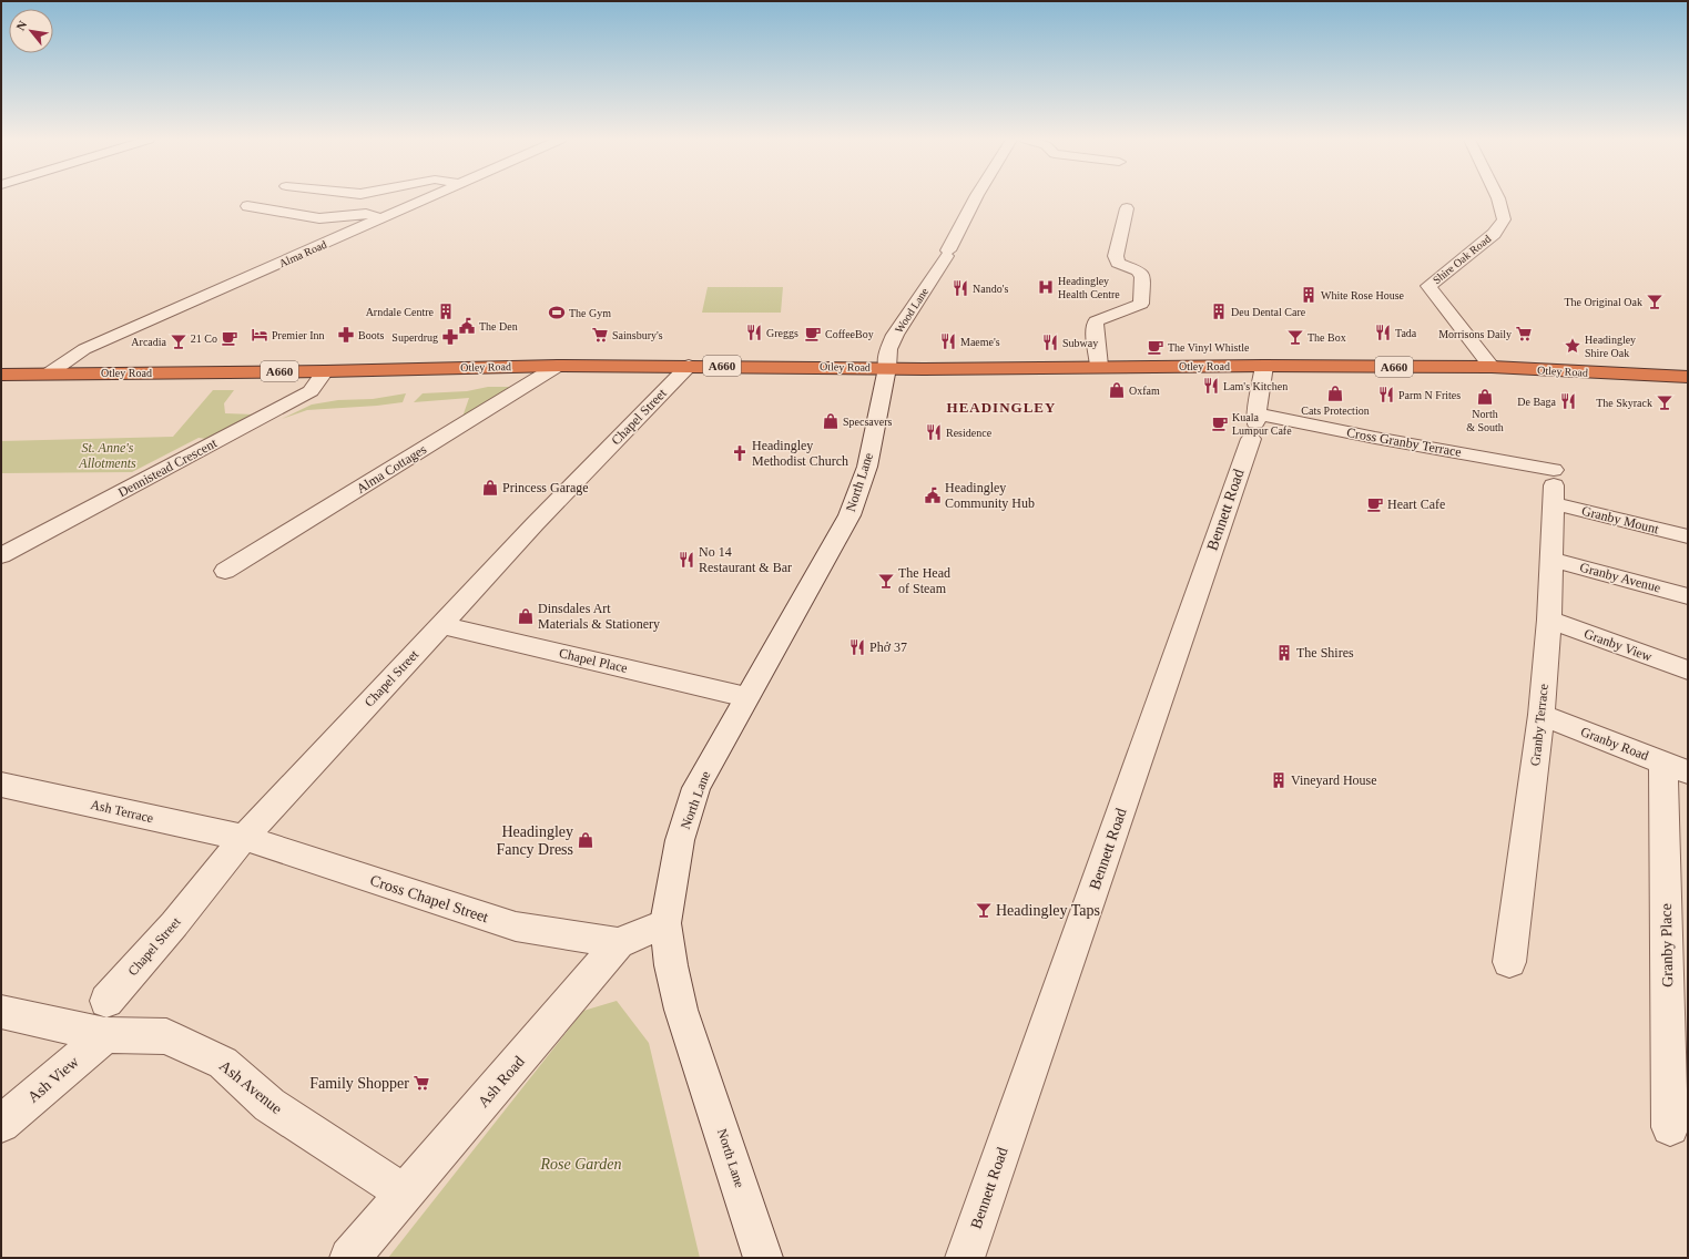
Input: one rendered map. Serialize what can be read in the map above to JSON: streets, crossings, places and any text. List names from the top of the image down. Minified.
{"streets":{"highway":["A660","Otley Road"],"street":["Alma Road","Shire Oak Road","Wood Lane","Chapel Street","Cross Granby Terrace","Dennistead Crescent","Alma Cottages","North Lane","Bennett Road","Granby Mount","Granby Avenue","Granby View","Chapel Place","Granby Terrace","Granby Road","Ash Terrace","Cross Chapel Street","Granby Place","Ash View","Ash Road","Ash Avenue"]},"crossings":[["Alma Road","Otley Road"],["Shire Oak Road","Otley Road"],["Wood Lane","Otley Road"],["Wood Lane","North Lane"],["Otley Road","Chapel Street"],["Otley Road","Dennistead Crescent"],["Otley Road","Alma Cottages"],["Otley Road","North Lane"],["Otley Road","Bennett Road"],["Chapel Street","Chapel Place"],["Chapel Street","Ash Terrace"],["Chapel Street","Cross Chapel Street"],["Chapel Street","Ash View"],["Chapel Street","Ash Avenue"],["Cross Granby Terrace","Bennett Road"],["Cross Granby Terrace","Granby Mount"],["Cross Granby Terrace","Granby Terrace"],["North Lane","Chapel Place"],["North Lane","Ash Road"],["Granby Mount","Granby Terrace"],["Granby Avenue","Granby Terrace"],["Granby View","Granby Terrace"],["Granby Terrace","Granby Road"],["Granby Road","Granby Place"],["Ash Terrace","Cross Chapel Street"],["Cross Chapel Street","Ash Road"],["Ash View","Ash Avenue"],["Ash Road","Ash Avenue"]],"districts":["HEADINGLEY"],"parks":["St. Anne's Allotments","Rose Garden"],"places":{"hospital":["Headingley Health Centre"],"restaurant":["Nando's","Greggs","Tada","Maeme's","Subway","Lam's Kitchen","Parm N Frites","De Baga","Residence","No 14 Restaurant & Bar","Phở 37"],"building":["White Rose House","Arndale Centre","Deu Dental Care","The Shires","Vineyard House"],"bar":["The Original Oak","The Box","Arcadia","The Skyrack","The Head of Steam","Headingley Taps"],"sports":["The Gym"],"public building":["The Den","Headingley Community Hub"],"cafe":["CoffeeBoy","21 Co","The Vinyl Whistle","Kuala Lumpur Cafe","Heart Cafe"],"supermarket":["Morrisons Daily","Sainsbury's","Family Shopper"],"hotel":["Premier Inn"],"pharmacy":["Boots","Superdrug"],"place":["Headingley Shire Oak"],"shop":["Oxfam","Cats Protection","North & South","Specsavers","Princess Garage","Dinsdales Art Materials & Stationery","Headingley Fancy Dress"],"church":["Headingley Methodist Church"]},"north":"top left"}
